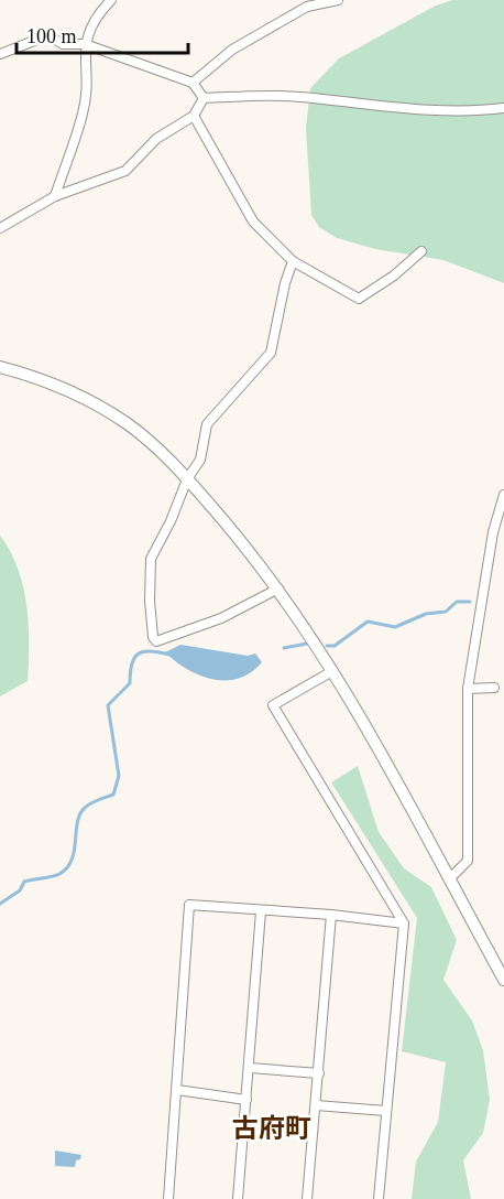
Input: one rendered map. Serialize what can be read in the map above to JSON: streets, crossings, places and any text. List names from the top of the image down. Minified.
{"districts":["古府町"],"scale_bar":"100 m"}
